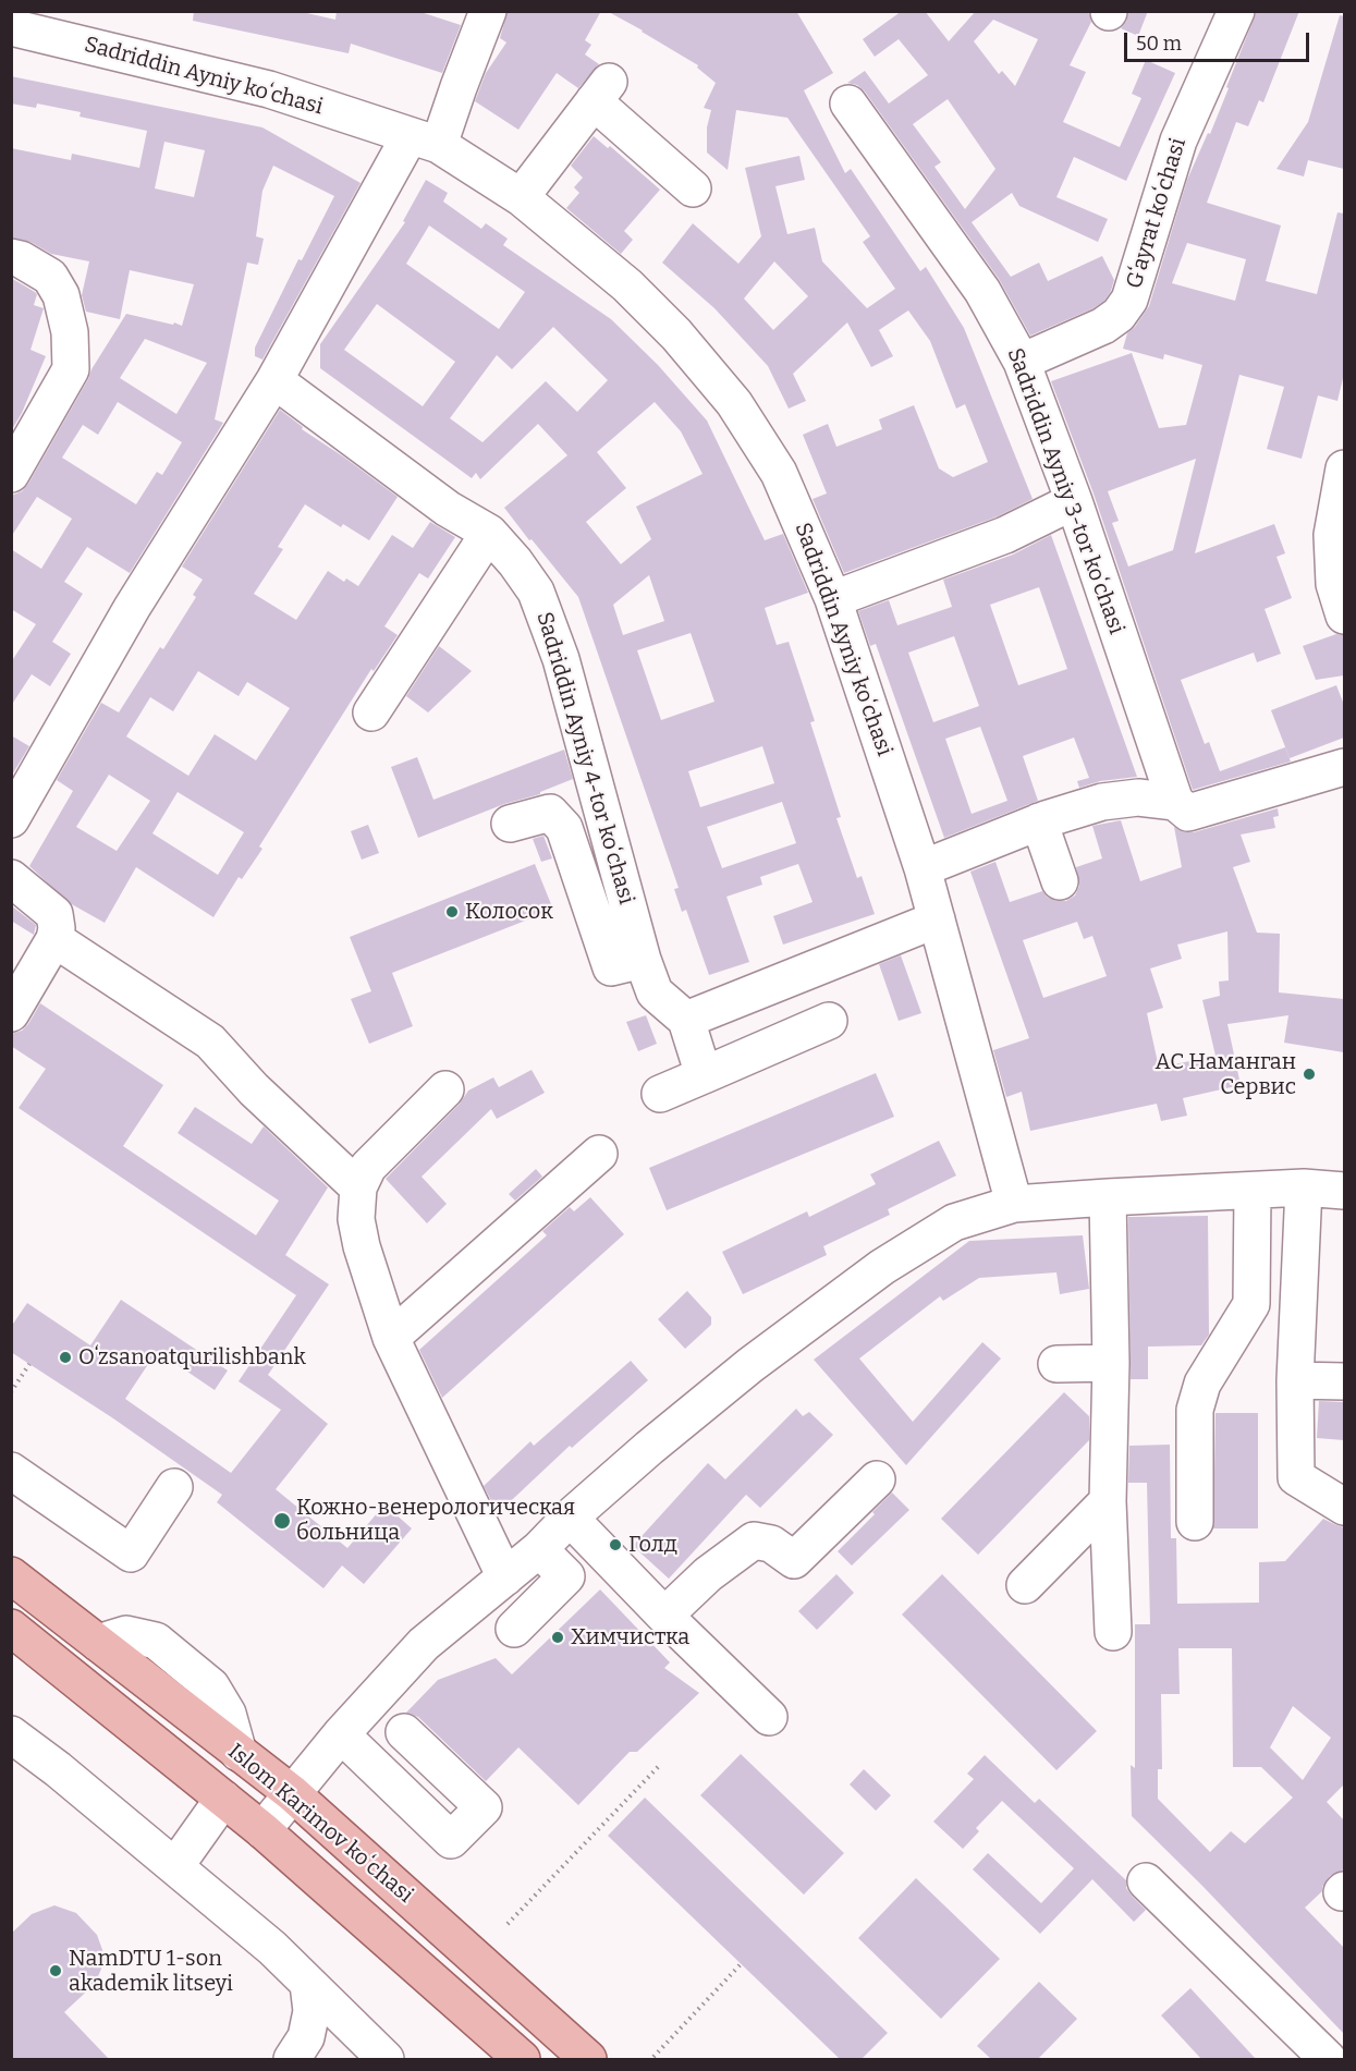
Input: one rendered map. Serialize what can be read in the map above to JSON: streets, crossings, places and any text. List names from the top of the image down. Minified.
{"streets":{"main road":["Islom Karimov koʻchasi"],"street":["Sadriddin Ayniy koʻchasi","Gʻayrat koʻchasi","Sadriddin Ayniy 3-tor koʻchasi","Sadriddin Ayniy 4-tor koʻchasi"]},"crossings":[["Gʻayrat koʻchasi","Sadriddin Ayniy 3-tor koʻchasi"]],"places":["Колосок","АС Наманган Сервис","Oʻzsanoatqurilishbank","Кожно-венерологическая больница","Голд","Химчистка","NamDTU 1-son akademik litseyi"],"scale_bar":"50 m"}
